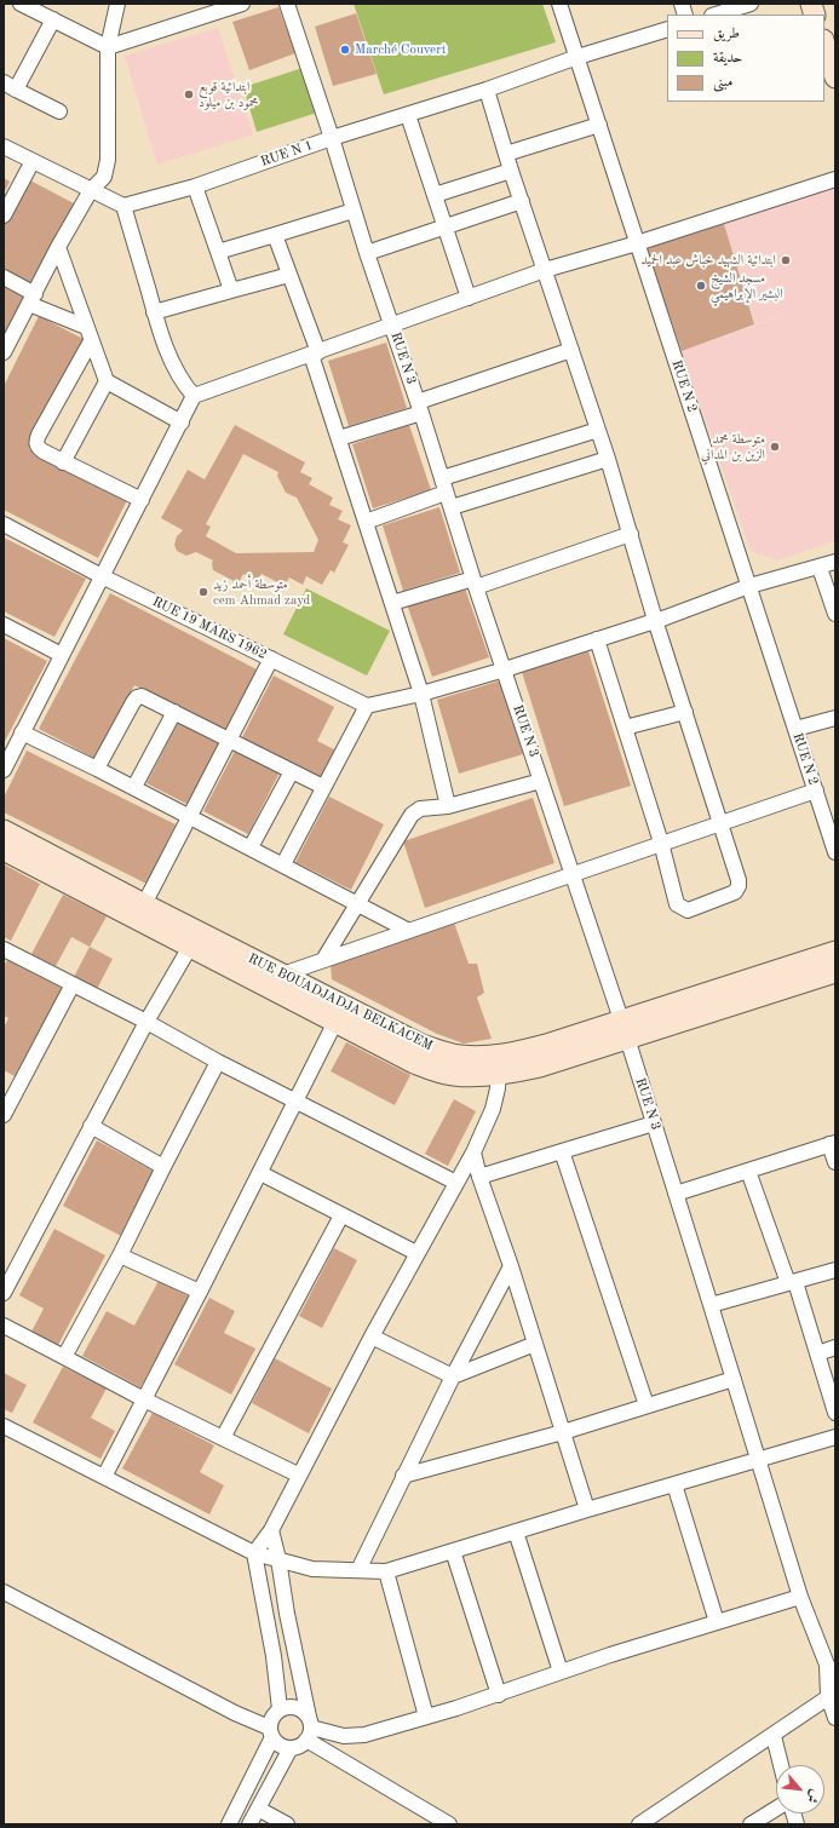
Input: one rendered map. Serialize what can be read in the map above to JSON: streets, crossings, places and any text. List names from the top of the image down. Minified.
{"streets":{"street":["RUE N 1","RUE N 3","RUE N 2","RUE 19 MARS 1962","RUE BOUADJADJA BELKACEM"]},"crossings":[["RUE N 1","RUE N 3"],["RUE N 1","RUE N 2"],["RUE N 3","RUE BOUADJADJA BELKACEM"]],"places":["Marché Couvert","ابتدائية قوبع محمود بن ميلود","ابتدائية الشهيد خباش عبد الحميد","مسجد الشيخ البشير الإبراهيمي","متوسطة محمد الزين بن المداني","متوسطة أحمد زيد cem Ahmad zayd"],"legend":["طريق","حديقة","مبنى"],"north":"bottom right"}
